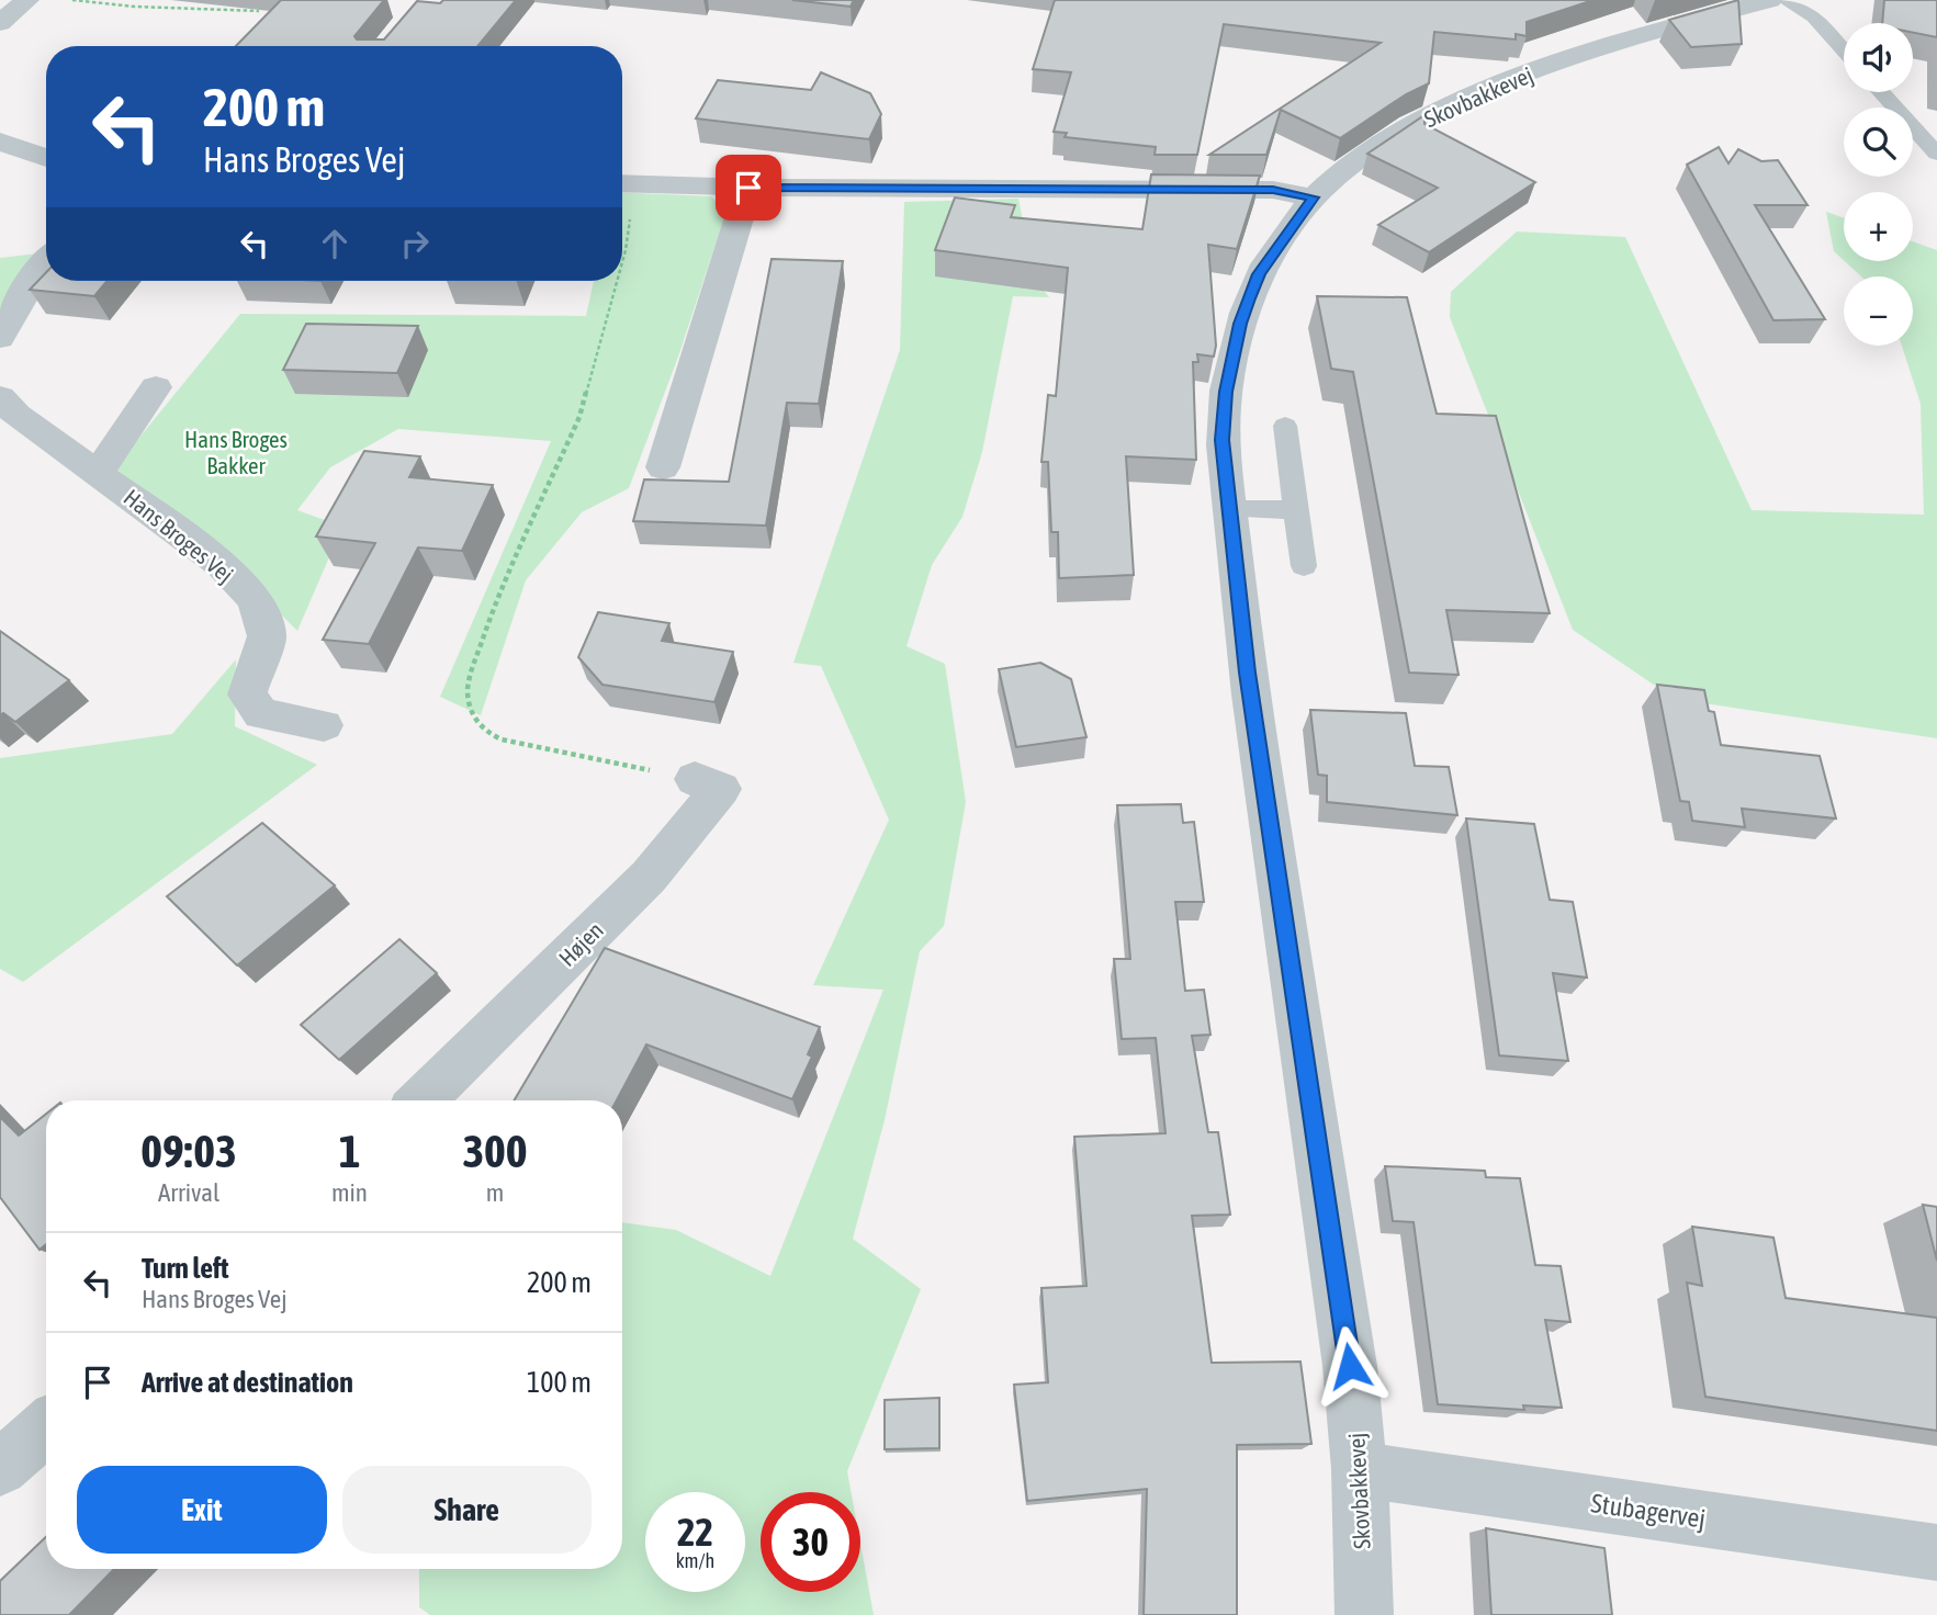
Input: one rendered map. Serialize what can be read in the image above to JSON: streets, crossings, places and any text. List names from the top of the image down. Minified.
{"streets":{"street":["Skovbakkevej","Hans Broges Vej","Højen","Stubagervej"]},"crossings":[["Skovbakkevej","Stubagervej"]],"parks":["Hans Broges Bakker"],"page":{"map_buttons":["+","−"],"turn":["200 m","Hans Broges Vej"],"eta":["09:03","Arrival","1","min","300","m"],"list":[{"name":"Turn left","note":"Hans Broges Vej","value":"200 m"},{"name":"Arrive at destination","value":"100 m"}],"buttons":["Exit","Share"],"speed":"22 km/h","limit":"30"}}
